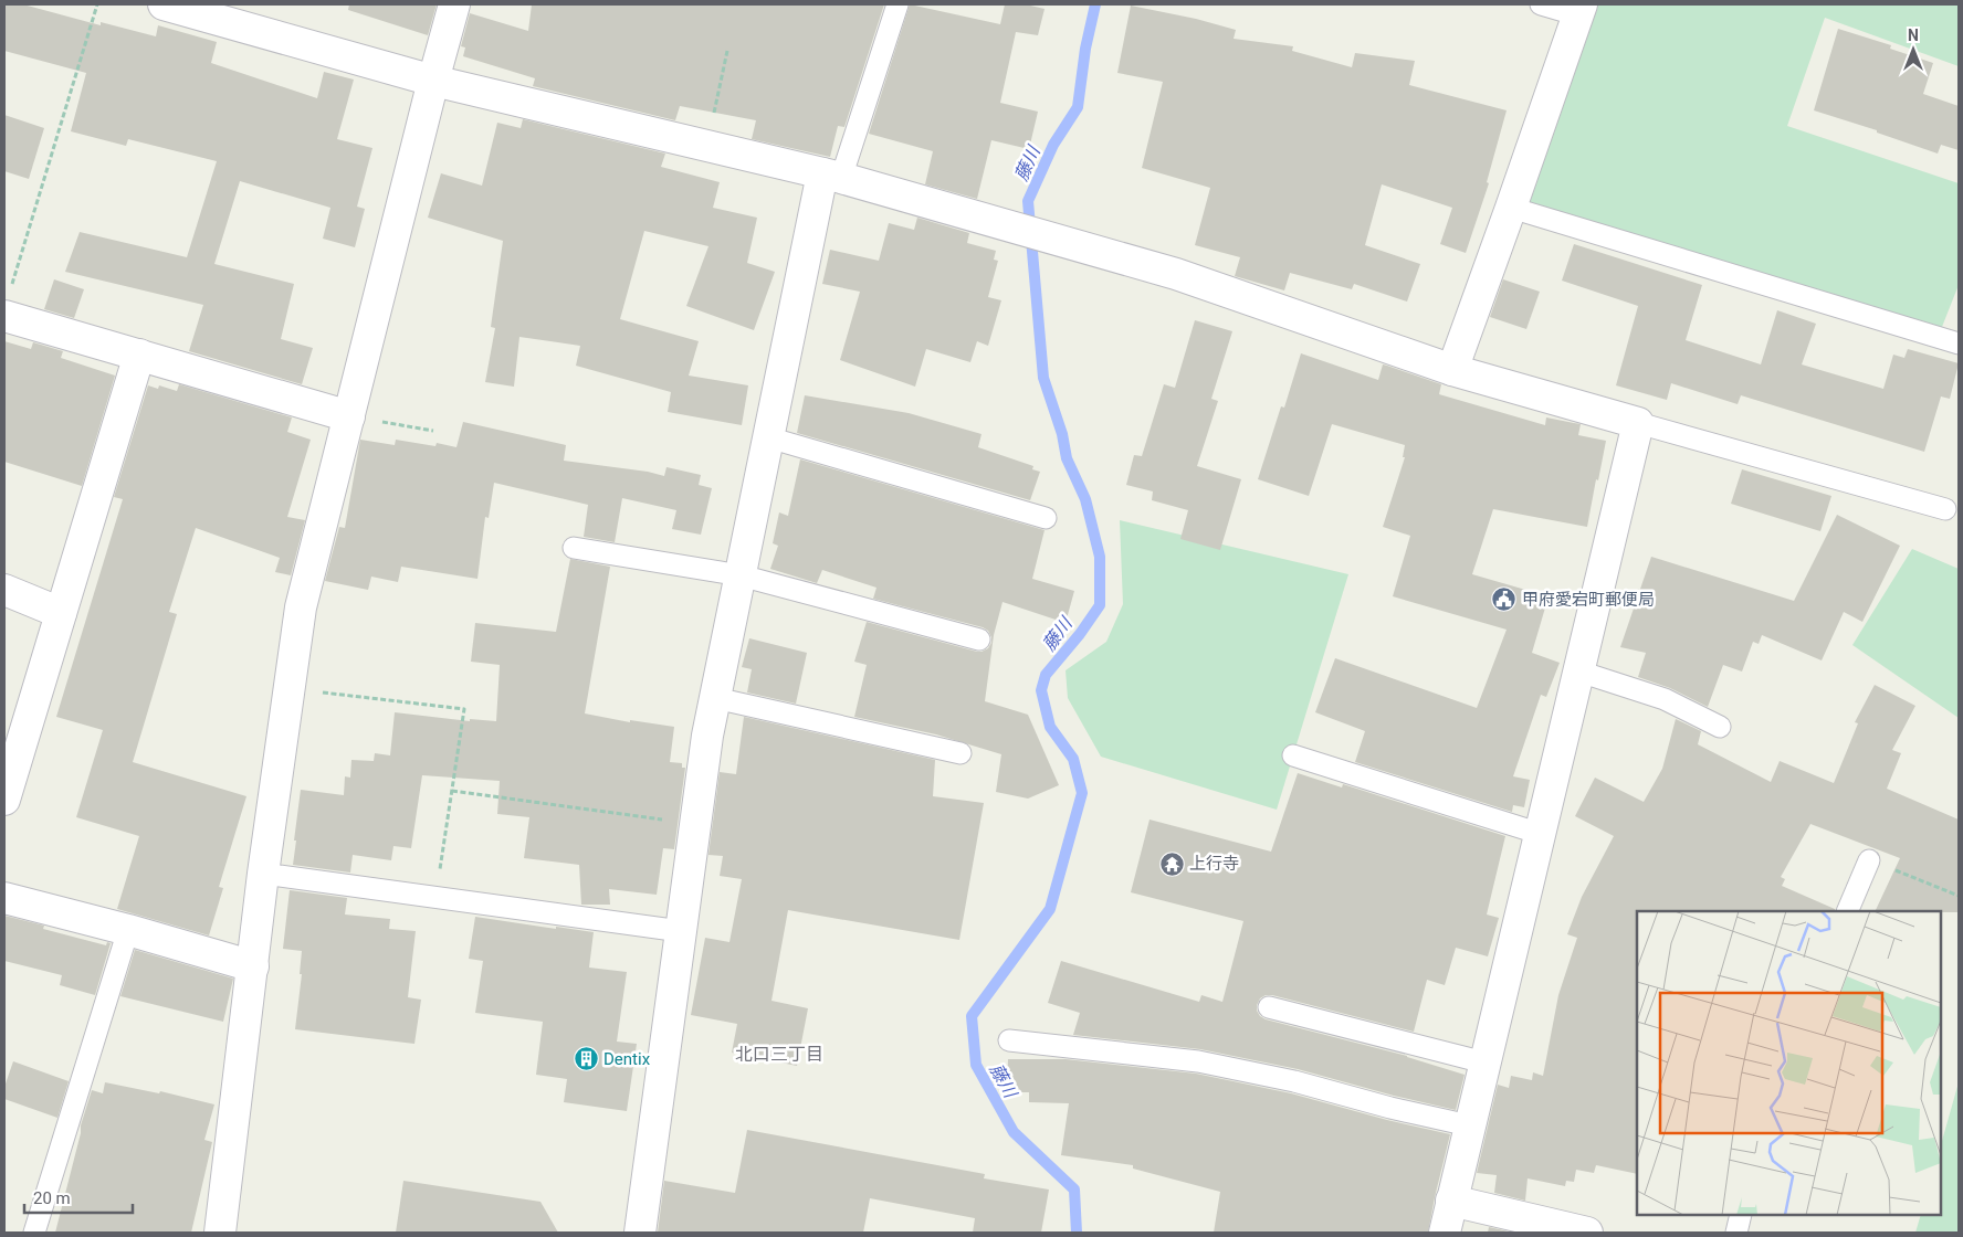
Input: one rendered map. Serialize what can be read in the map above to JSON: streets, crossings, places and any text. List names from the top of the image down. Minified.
{"districts":["北口三丁目"],"water":["藤川"],"places":{"public building":["甲府愛宕町郵便局"],"temple":["上行寺"],"building":["Dentix"]},"scale_bar":"20 m","north":"top"}
